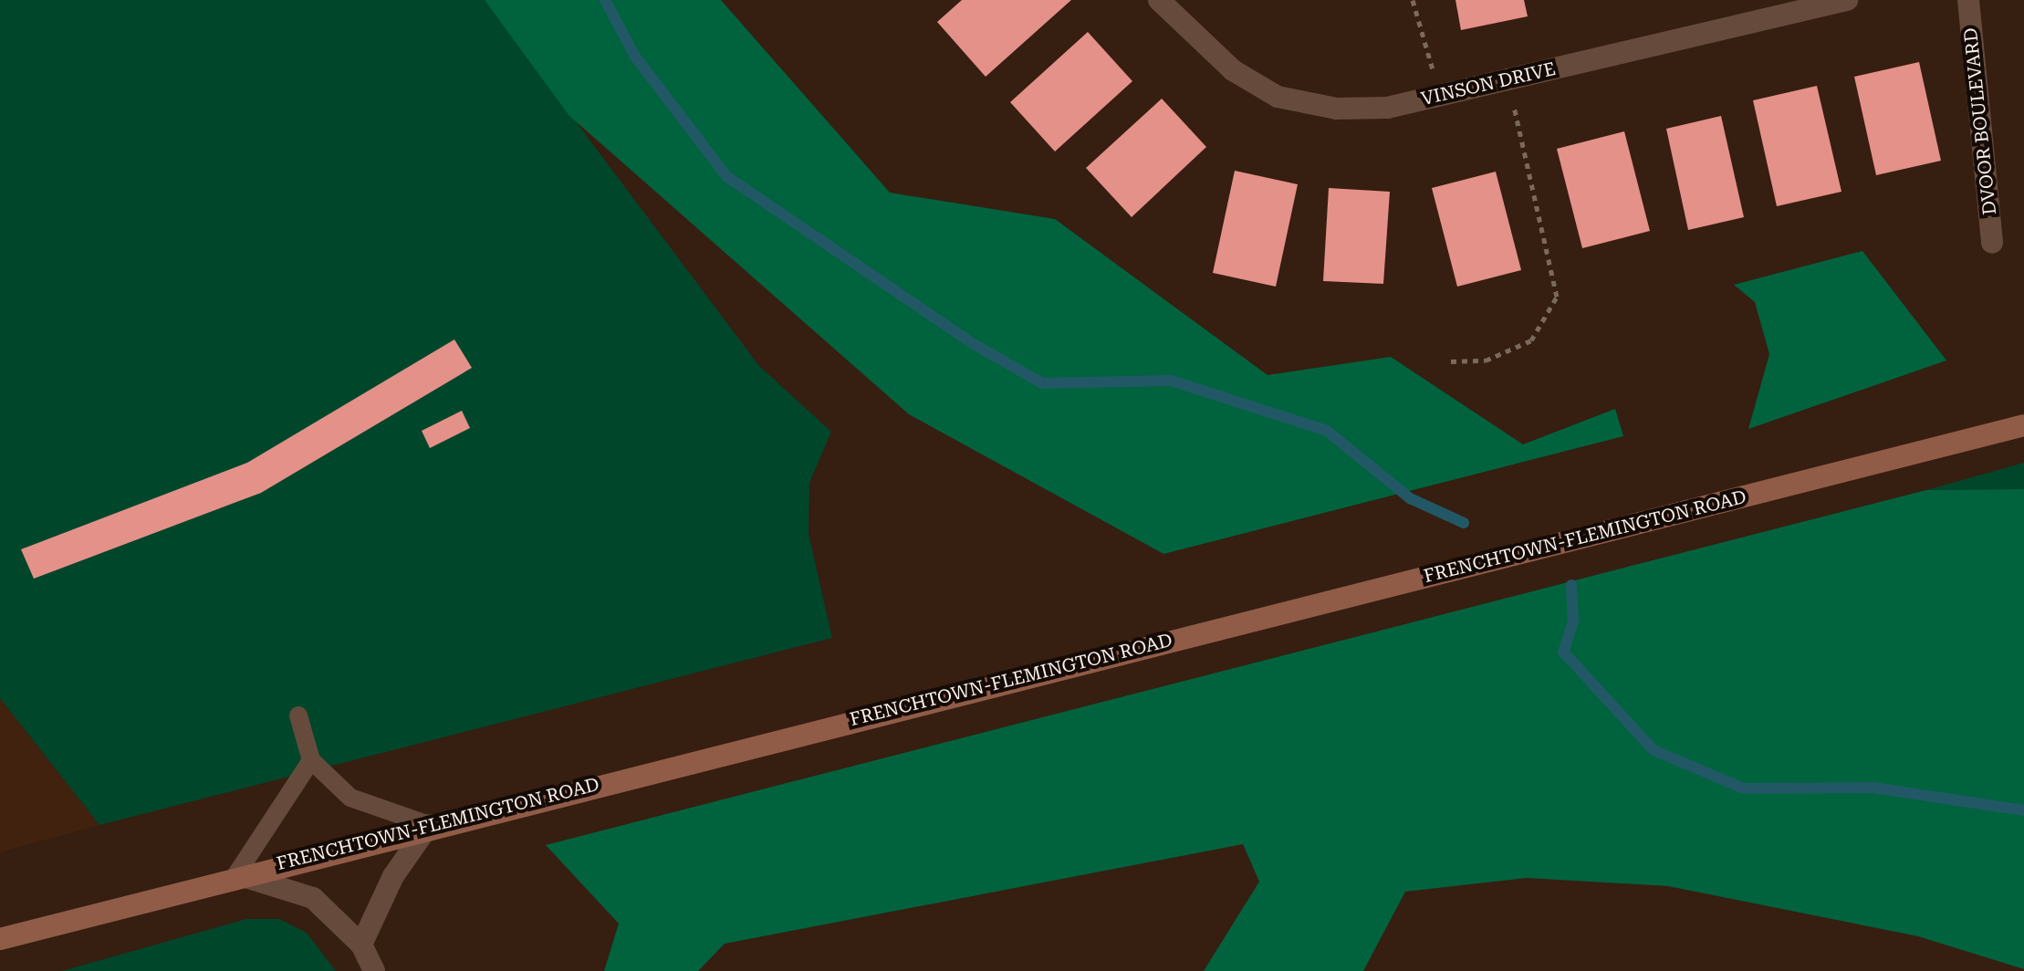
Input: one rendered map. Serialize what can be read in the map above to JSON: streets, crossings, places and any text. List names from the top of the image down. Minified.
{"streets":{"main road":["FRENCHTOWN-FLEMINGTON ROAD"],"street":["VINSON DRIVE","DVOOR BOULEVARD"]}}
